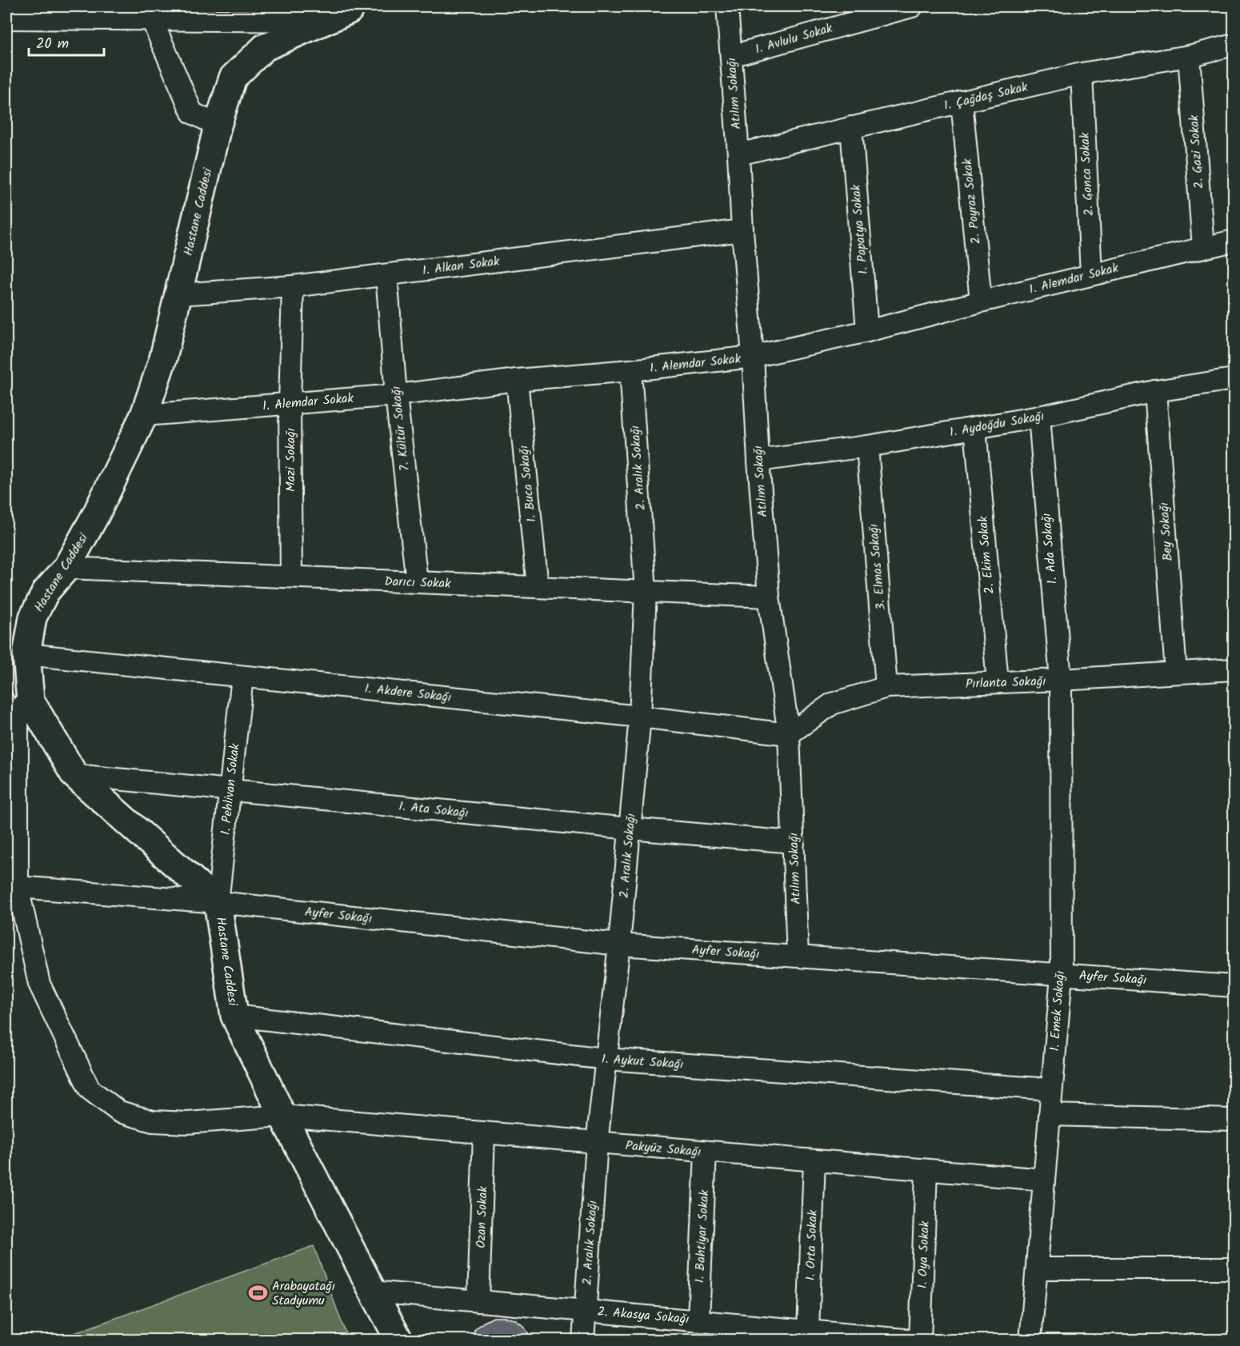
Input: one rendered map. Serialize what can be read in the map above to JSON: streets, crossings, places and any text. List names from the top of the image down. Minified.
{"streets":{"main road":["Hastane Caddesi"],"street":["1. Avlulu Sokak","Atılım Sokağı","1. Çağdaş Sokak","2. Gazi Sokak","2. Gonca Sokak","2. Poyraz Sokak","1. Papatya Sokak","1. Alkan Sokak","1. Alemdar Sokak","1. Aydoğdu Sokağı","7. Kültür Sokağı","Mazi Sokağı","2. Aralık Sokağı","1. Buca Sokağı","Bey Sokağı","1. Ada Sokağı","2. Ekim Sokak","3. Elmas Sokağı","Darıcı Sokak","Pırlanta Sokağı","1. Akdere Sokağı","1. Pehlivan Sokak","1. Ata Sokağı","Ayfer Sokağı","1. Emek Sokağı","1. Aykut Sokağı","Pakyüz Sokağı","Ozan Sokak","1. Bahtiyar Sokak","1. Orta Sokak","1. Oya Sokak","2. Akasya Sokağı"]},"crossings":[["1. Avlulu Sokak","Atılım Sokağı"],["Atılım Sokağı","1. Çağdaş Sokak"],["Atılım Sokağı","1. Alkan Sokak"],["Atılım Sokağı","1. Alemdar Sokak"],["Atılım Sokağı","1. Aydoğdu Sokağı"],["Atılım Sokağı","Darıcı Sokak"],["Atılım Sokağı","Pırlanta Sokağı"],["Atılım Sokağı","1. Akdere Sokağı"],["Atılım Sokağı","1. Ata Sokağı"],["Atılım Sokağı","Ayfer Sokağı"],["1. Çağdaş Sokak","2. Gazi Sokak"],["1. Çağdaş Sokak","2. Gonca Sokak"],["1. Çağdaş Sokak","2. Poyraz Sokak"],["1. Çağdaş Sokak","1. Papatya Sokak"],["2. Gazi Sokak","1. Alemdar Sokak"],["2. Gonca Sokak","1. Alemdar Sokak"],["2. Poyraz Sokak","1. Alemdar Sokak"],["Hastane Caddesi","1. Alkan Sokak"],["Hastane Caddesi","1. Alemdar Sokak"],["Hastane Caddesi","Darıcı Sokak"],["Hastane Caddesi","1. Akdere Sokağı"],["Hastane Caddesi","1. Pehlivan Sokak"],["Hastane Caddesi","1. Ata Sokağı"],["Hastane Caddesi","Ayfer Sokağı"],["Hastane Caddesi","1. Aykut Sokağı"],["Hastane Caddesi","Pakyüz Sokağı"],["Hastane Caddesi","2. Akasya Sokağı"],["1. Papatya Sokak","1. Alemdar Sokak"],["1. Alkan Sokak","7. Kültür Sokağı"],["1. Alkan Sokak","Mazi Sokağı"],["1. Alemdar Sokak","7. Kültür Sokağı"],["1. Alemdar Sokak","Mazi Sokağı"],["1. Alemdar Sokak","2. Aralık Sokağı"],["1. Alemdar Sokak","1. Buca Sokağı"],["1. Aydoğdu Sokağı","Bey Sokağı"],["1. Aydoğdu Sokağı","1. Ada Sokağı"],["1. Aydoğdu Sokağı","2. Ekim Sokak"],["1. Aydoğdu Sokağı","3. Elmas Sokağı"],["7. Kültür Sokağı","Darıcı Sokak"],["Mazi Sokağı","Darıcı Sokak"],["2. Aralık Sokağı","Darıcı Sokak"],["2. Aralık Sokağı","1. Akdere Sokağı"],["2. Aralık Sokağı","1. Ata Sokağı"],["2. Aralık Sokağı","Ayfer Sokağı"],["2. Aralık Sokağı","1. Aykut Sokağı"],["2. Aralık Sokağı","Pakyüz Sokağı"],["2. Aralık Sokağı","2. Akasya Sokağı"],["1. Buca Sokağı","Darıcı Sokak"],["Bey Sokağı","Pırlanta Sokağı"],["1. Ada Sokağı","Pırlanta Sokağı"],["1. Ada Sokağı","1. Emek Sokağı"],["2. Ekim Sokak","Pırlanta Sokağı"],["3. Elmas Sokağı","Pırlanta Sokağı"],["Pırlanta Sokağı","1. Akdere Sokağı"],["Pırlanta Sokağı","1. Emek Sokağı"],["1. Akdere Sokağı","1. Pehlivan Sokak"],["1. Pehlivan Sokak","1. Ata Sokağı"],["1. Pehlivan Sokak","Ayfer Sokağı"],["Ayfer Sokağı","1. Emek Sokağı"],["Ayfer Sokağı","Pakyüz Sokağı"],["1. Emek Sokağı","1. Aykut Sokağı"],["1. Emek Sokağı","Pakyüz Sokağı"],["Pakyüz Sokağı","Ozan Sokak"],["Pakyüz Sokağı","1. Bahtiyar Sokak"],["Pakyüz Sokağı","1. Orta Sokak"],["Pakyüz Sokağı","1. Oya Sokak"],["Ozan Sokak","2. Akasya Sokağı"],["1. Bahtiyar Sokak","2. Akasya Sokağı"],["1. Orta Sokak","2. Akasya Sokağı"]],"places":{"sports":["Arabayatağı Stadyumu"]},"scale_bar":"20 m"}
